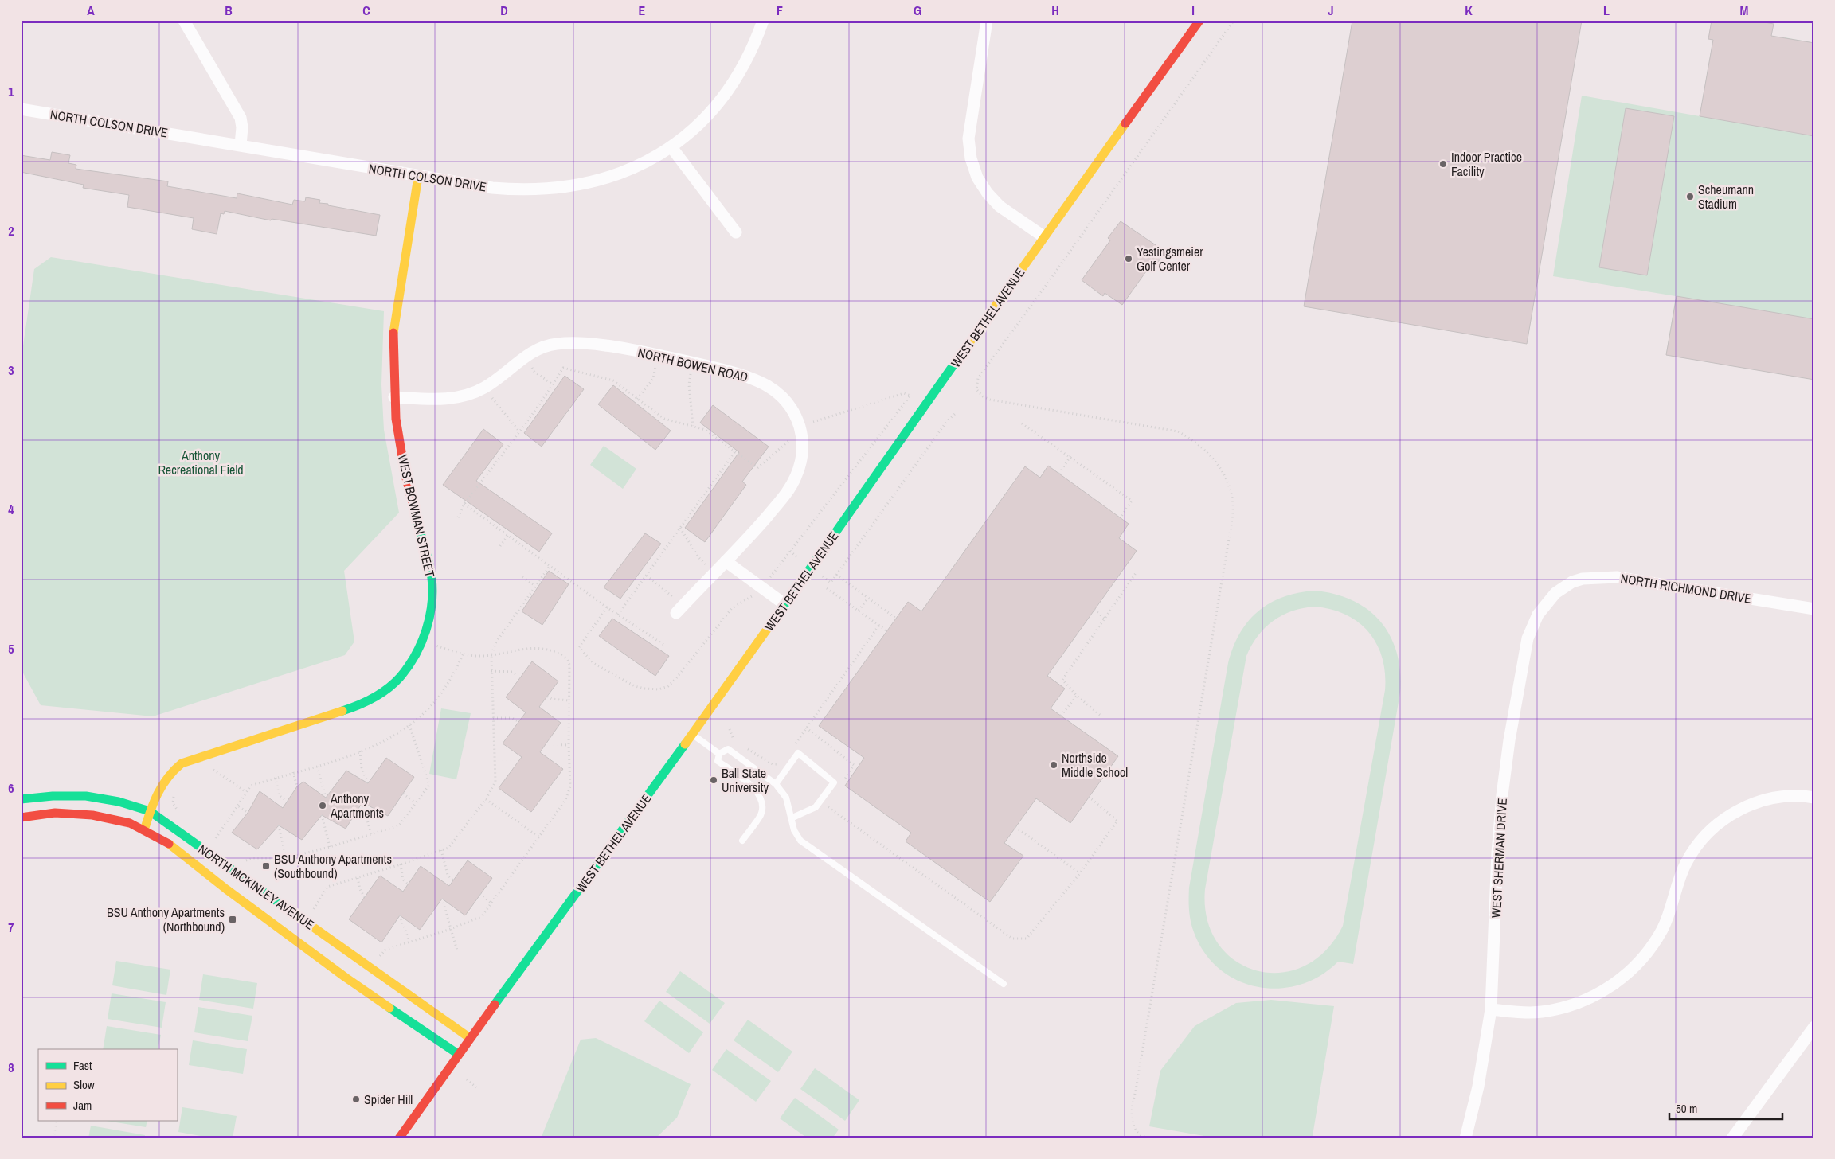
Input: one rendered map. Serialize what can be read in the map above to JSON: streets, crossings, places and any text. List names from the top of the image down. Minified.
{"streets":{"main road":["WEST BETHEL AVENUE","WEST BOWMAN STREET","NORTH MCKINLEY AVENUE"],"street":["NORTH COLSON DRIVE","NORTH BOWEN ROAD","NORTH RICHMOND DRIVE","WEST SHERMAN DRIVE"]},"crossings":[["NORTH COLSON DRIVE","WEST BOWMAN STREET"],["WEST BETHEL AVENUE","NORTH MCKINLEY AVENUE"],["NORTH BOWEN ROAD","WEST BOWMAN STREET"],["WEST BOWMAN STREET","NORTH MCKINLEY AVENUE"],["NORTH RICHMOND DRIVE","WEST SHERMAN DRIVE"]],"parks":["Anthony Recreational Field"],"places":{"other":["Indoor Practice Facility","Scheumann Stadium","Yestingsmeier Golf Center","Northside Middle School","Ball State University","Anthony Apartments","Spider Hill"],"transit":["BSU Anthony Apartments (Southbound)","BSU Anthony Apartments (Northbound)"]},"legend":["Fast","Slow","Jam"],"scale_bar":"50 m","grid":{"columns":["A","B","C","D","E","F","G","H","I","J","K","L","M"],"rows":["1","2","3","4","5","6","7","8"]}}
